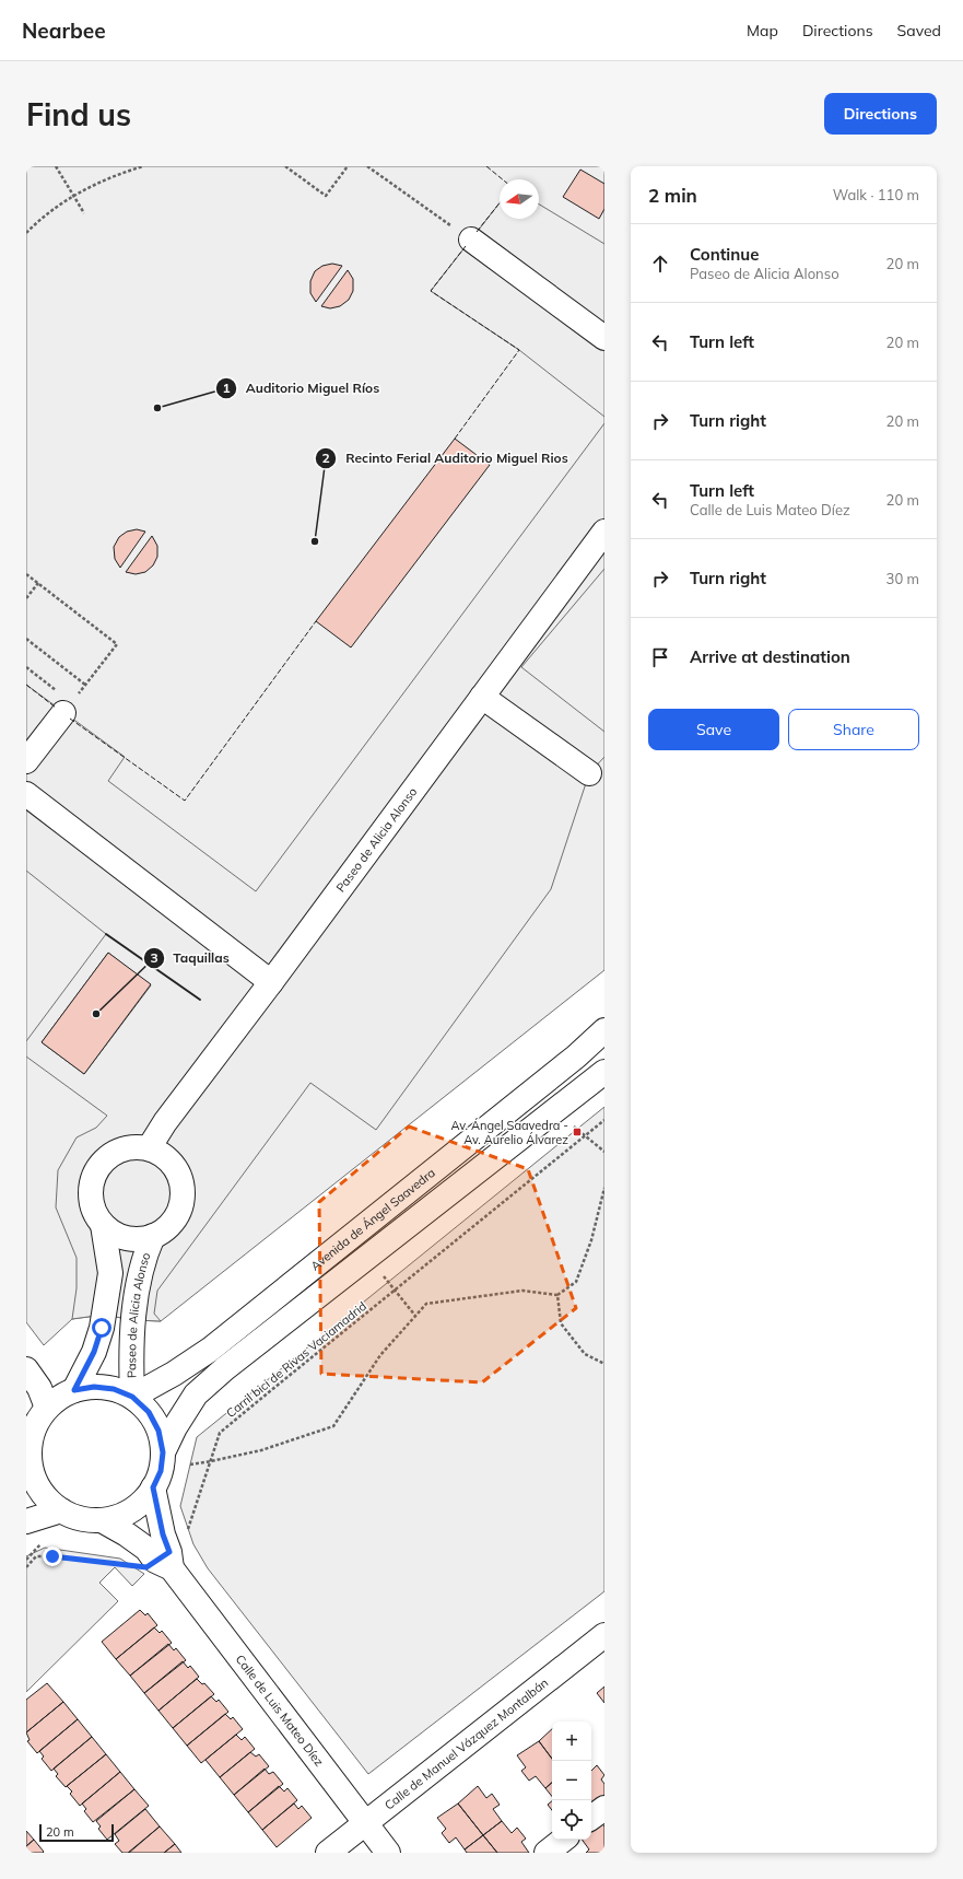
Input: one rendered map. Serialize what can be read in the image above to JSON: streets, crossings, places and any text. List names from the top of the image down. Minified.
{"streets":{"street":["Paseo de Alicia Alonso","Avenida de Ángel Saavedra","Calle de Luis Mateo Díez","Calle de Manuel Vázquez Montalbán"],"path":["Carril bici de Rivas Vaciamadrid"]},"crossings":[["Paseo de Alicia Alonso","Avenida de Ángel Saavedra"],["Paseo de Alicia Alonso","Calle de Luis Mateo Díez"],["Avenida de Ángel Saavedra","Calle de Luis Mateo Díez"],["Carril bici de Rivas Vaciamadrid","Calle de Luis Mateo Díez"],["Calle de Luis Mateo Díez","Calle de Manuel Vázquez Montalbán"]],"places":{"other":["Auditorio Miguel Ríos","Recinto Ferial Auditorio Miguel Rios","Taquillas"],"transit":["Av. Ángel Saavedra - Av. Aurelio Álvarez"]},"scale_bar":"20 m","north":"left","page":{"header":"Nearbee","nav":["Map","Directions","Saved"],"buttons":["Directions",["Save","Share"]],"title":"Find us","heading":["2 min","Walk · 110 m"],"list":[["Continue","Paseo de Alicia Alonso","20 m"],["Turn left","20 m"],["Turn right","20 m"],["Turn left","Calle de Luis Mateo Díez","20 m"],["Turn right","30 m"],"Arrive at destination"],"map_buttons":["+","−"],"scale":"20 m"}}
